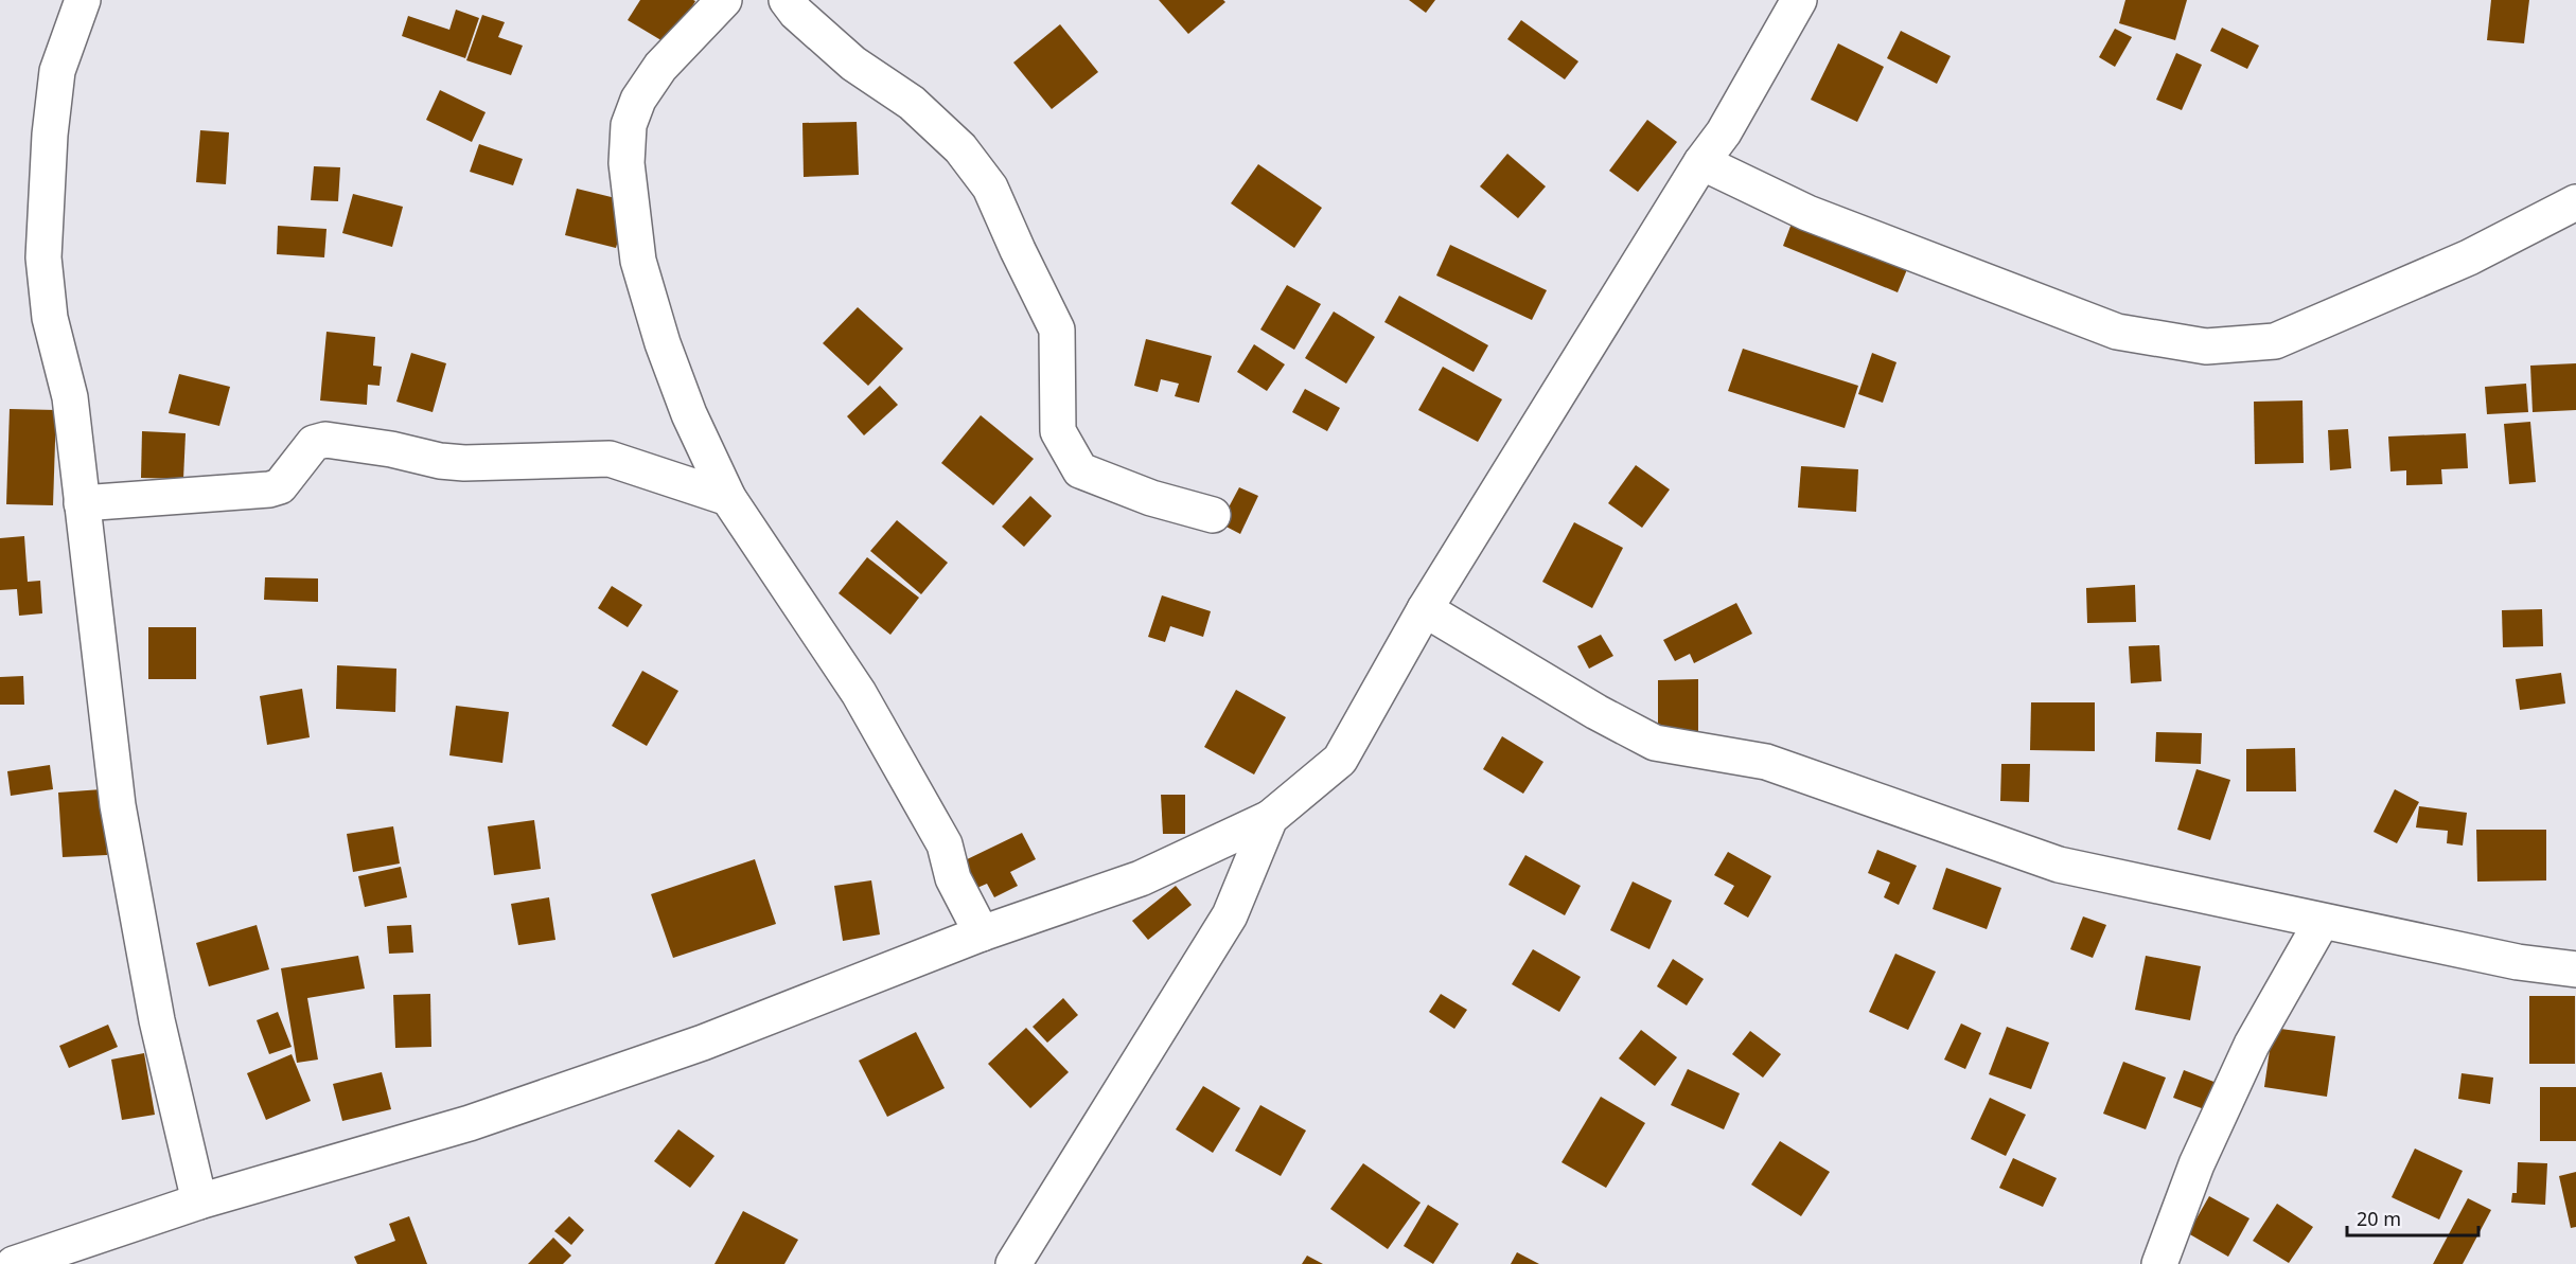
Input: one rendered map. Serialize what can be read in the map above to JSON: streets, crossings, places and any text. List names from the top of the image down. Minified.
{"scale_bar":"20 m"}
